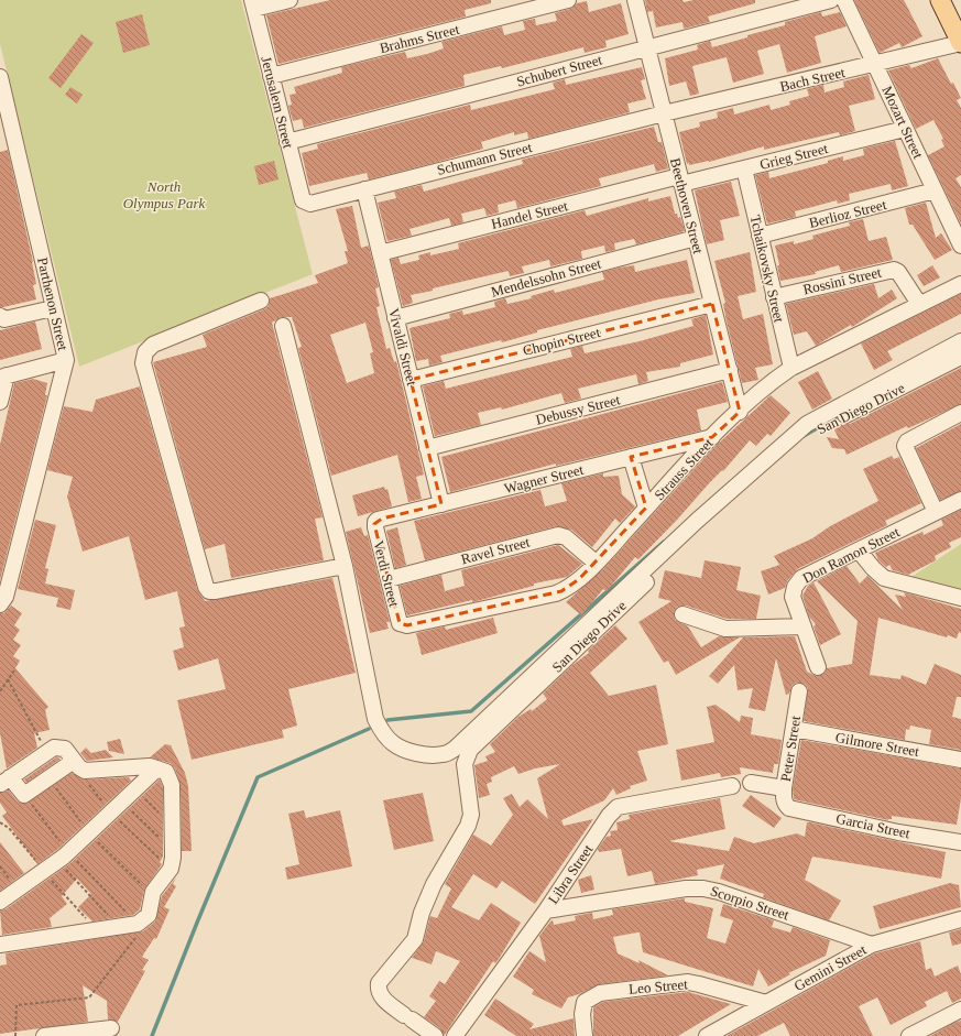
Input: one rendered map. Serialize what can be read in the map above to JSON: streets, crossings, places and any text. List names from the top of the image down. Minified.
{"streets":{"street":["Brahms Street","Schubert Street","Bach Street","Jerusalem Street","Mozart Street","Grieg Street","Schumann Street","Beethoven Street","Berlioz Street","Handel Street","Tchaikovsky Street","Mendelssohn Street","Rossini Street","Parthenon Street","Chopin Street","Vivaldi Street","San Diego Drive","Debussy Street","Strauss Street","Wagner Street","Ravel Street","Don Ramon Street","Verdi Street","Gilmore Street","Peter Street","Garcia Street","Libra Street","Scorpio Street","Gemini Street","Leo Street"]},"crossings":[["Brahms Street","Jerusalem Street"],["Schubert Street","Jerusalem Street"],["Schubert Street","Beethoven Street"],["Bach Street","Mozart Street"],["Bach Street","Schumann Street"],["Bach Street","Beethoven Street"],["Jerusalem Street","Schumann Street"],["Mozart Street","Grieg Street"],["Mozart Street","Berlioz Street"],["Grieg Street","Beethoven Street"],["Grieg Street","Handel Street"],["Grieg Street","Tchaikovsky Street"],["Schumann Street","Beethoven Street"],["Schumann Street","Vivaldi Street"],["Beethoven Street","Handel Street"],["Beethoven Street","Mendelssohn Street"],["Beethoven Street","Chopin Street"],["Beethoven Street","Debussy Street"],["Beethoven Street","Strauss Street"],["Berlioz Street","Tchaikovsky Street"],["Handel Street","Vivaldi Street"],["Tchaikovsky Street","Rossini Street"],["Tchaikovsky Street","Strauss Street"],["Mendelssohn Street","Vivaldi Street"],["Rossini Street","Strauss Street"],["Chopin Street","Vivaldi Street"],["Vivaldi Street","Debussy Street"],["Vivaldi Street","Wagner Street"],["Strauss Street","Wagner Street"],["Strauss Street","Ravel Street"],["Strauss Street","Verdi Street"],["Wagner Street","Verdi Street"],["Ravel Street","Verdi Street"],["Gilmore Street","Peter Street"],["Peter Street","Garcia Street"],["Libra Street","Scorpio Street"],["Scorpio Street","Gemini Street"],["Gemini Street","Leo Street"]],"parks":["North Olympus Park"]}
